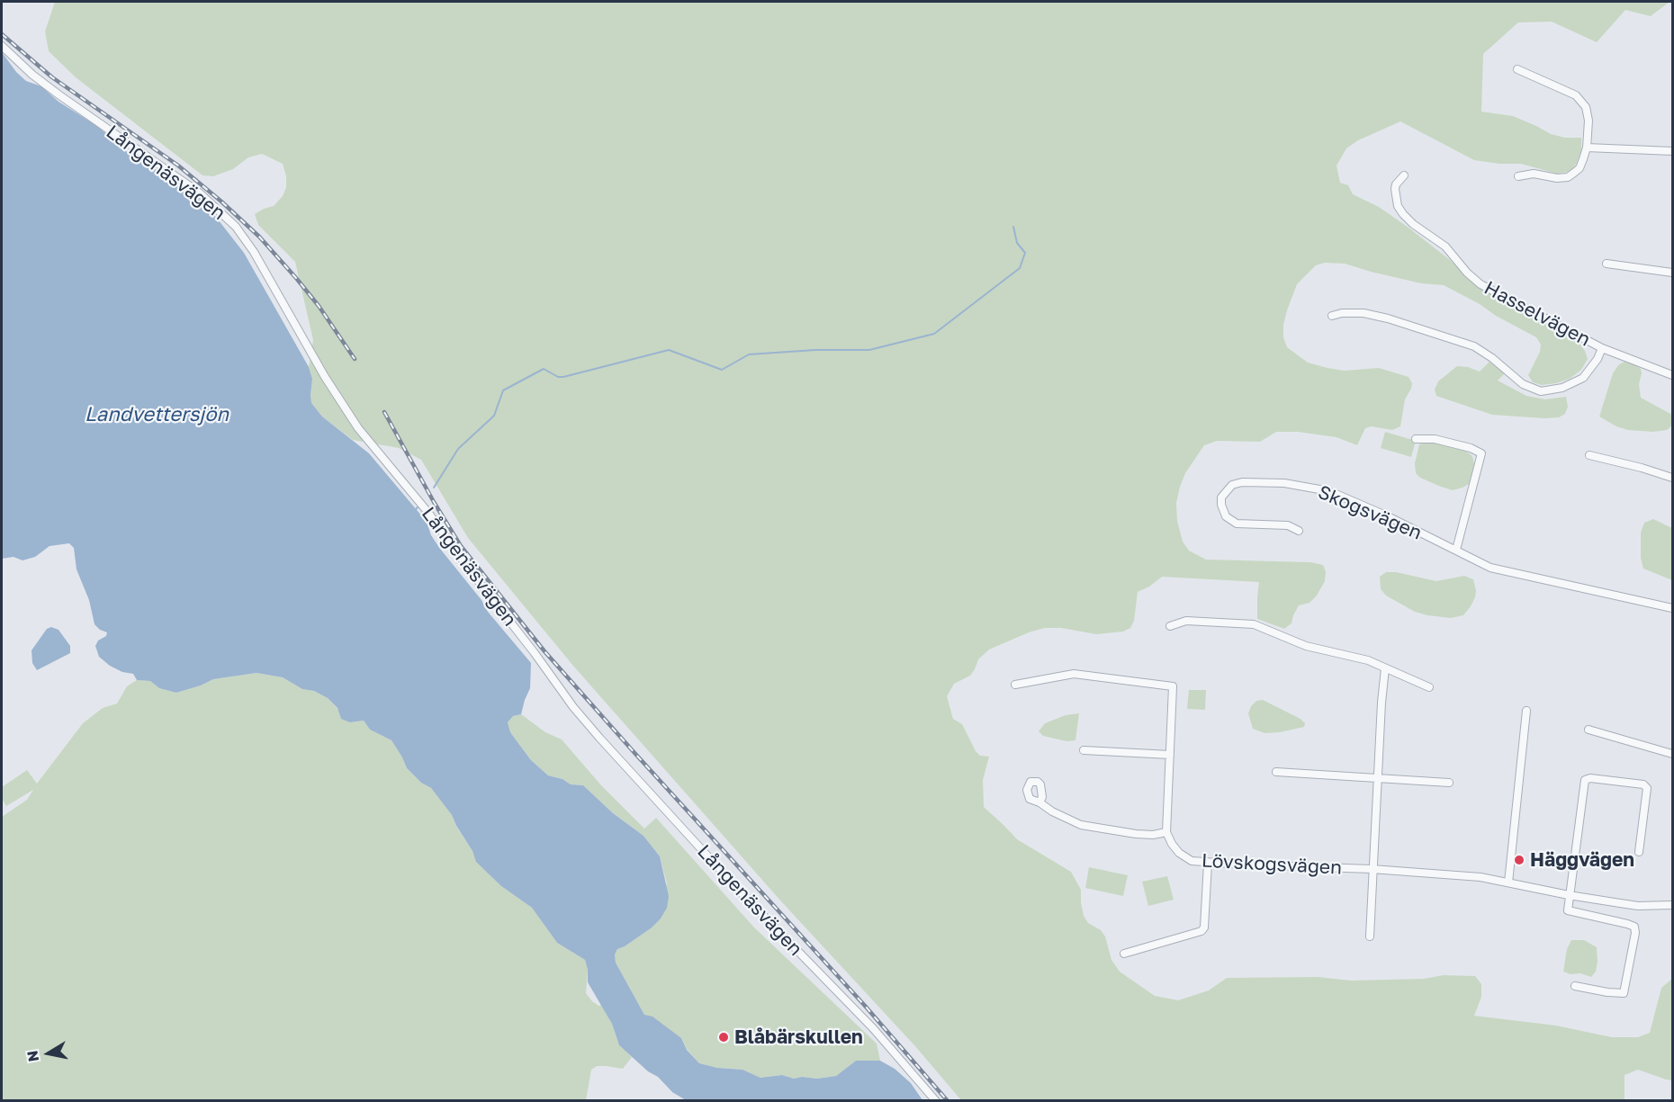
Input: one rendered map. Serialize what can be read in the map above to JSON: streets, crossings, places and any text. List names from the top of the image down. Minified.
{"streets":{"street":["Långenäsvägen","Hasselvägen","Skogsvägen","Lövskogsvägen"]},"water":["Landvettersjön"],"places":["Häggvägen","Blåbärskullen"],"north":"left"}
